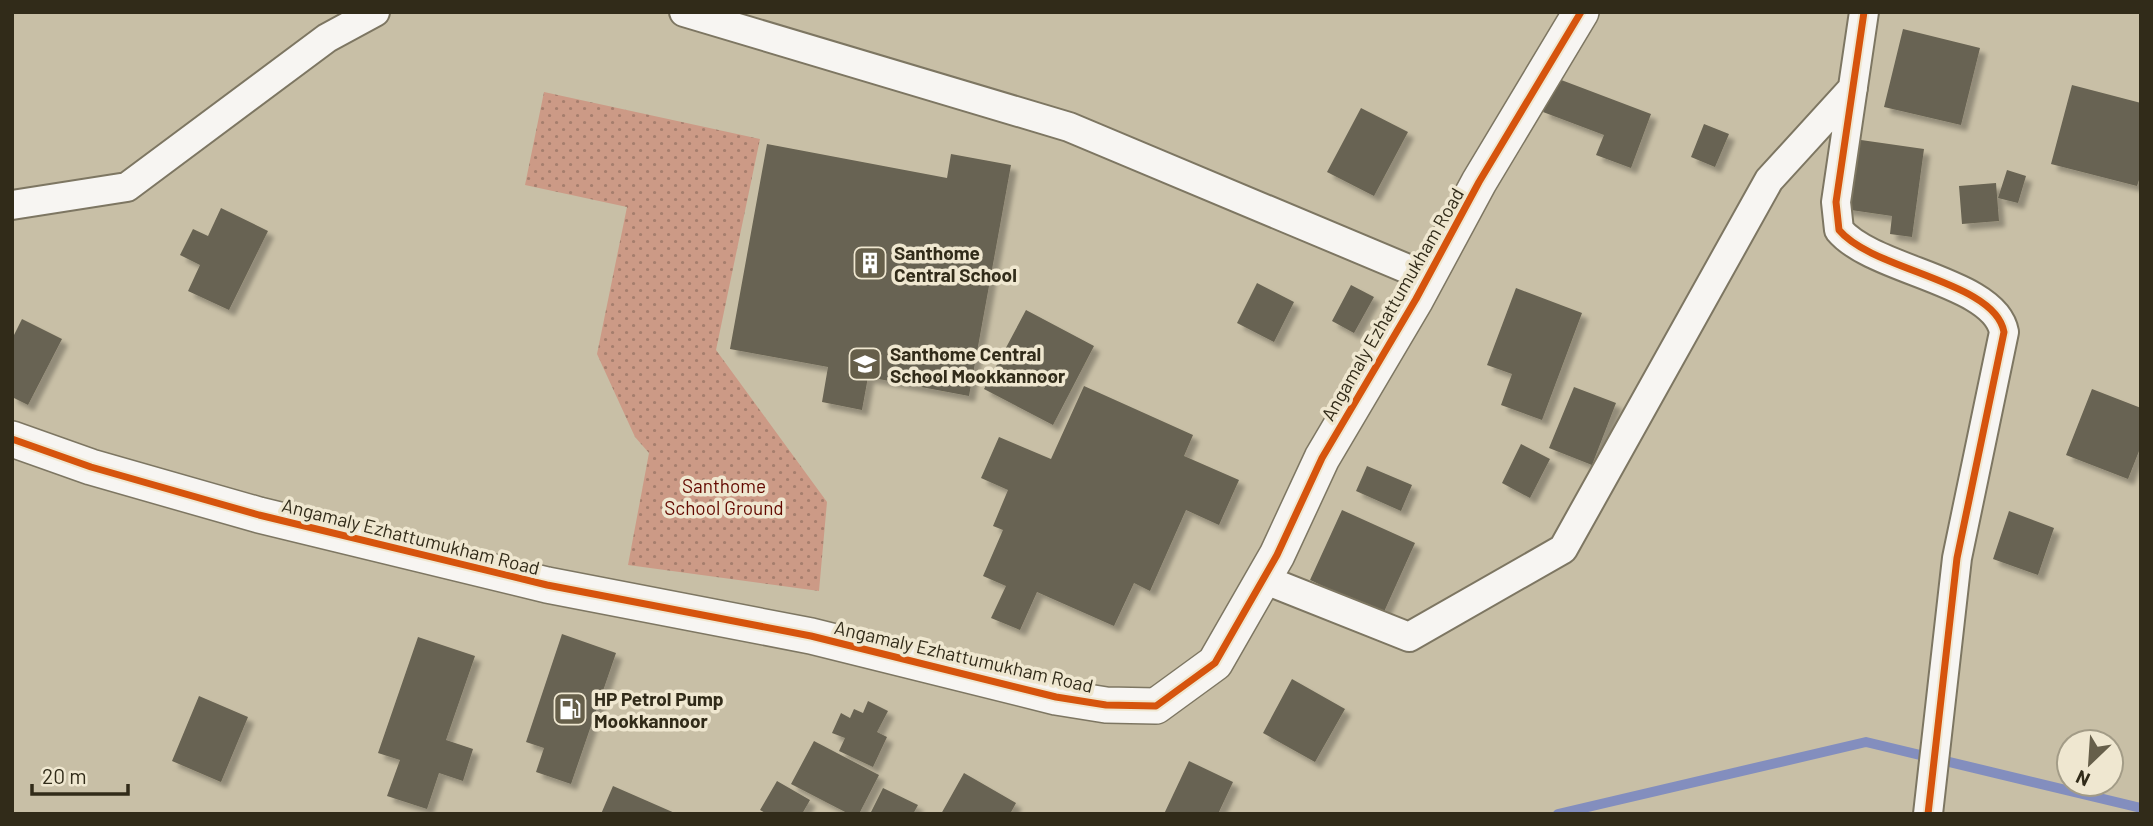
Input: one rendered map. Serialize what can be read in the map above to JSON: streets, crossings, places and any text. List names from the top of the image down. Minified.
{"streets":{"street":["Angamaly Ezhattumukham Road"]},"parks":["Santhome School Ground"],"places":{"building":["Santhome Central School"],"school or university":["Santhome Central School Mookkannoor"],"fuel station":["HP Petrol Pump Mookkannoor"]},"scale_bar":"20 m","north":"bottom left"}
